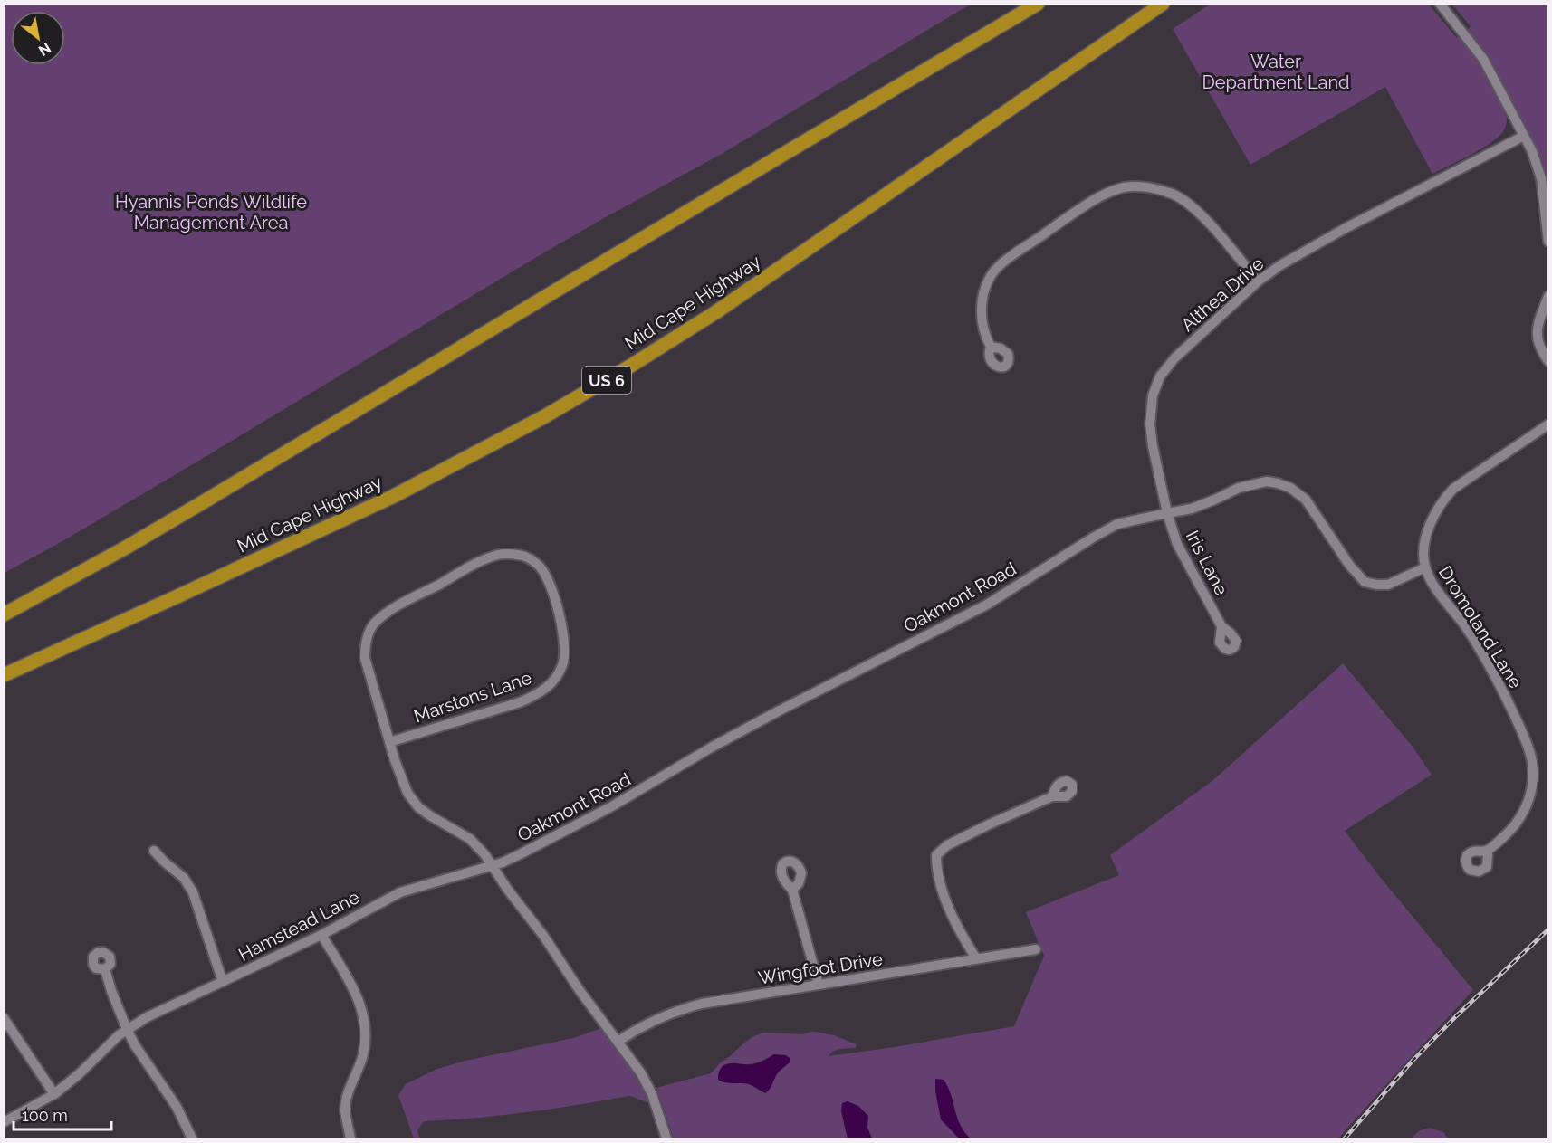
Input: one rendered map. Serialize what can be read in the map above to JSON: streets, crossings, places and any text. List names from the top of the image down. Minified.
{"streets":{"highway":["Mid Cape Highway","US 6"],"street":["Althea Drive","Iris Lane","Oakmont Road","Dromoland Lane","Marstons Lane","Hamstead Lane","Wingfoot Drive"]},"crossings":[["Althea Drive","Iris Lane"],["Althea Drive","Oakmont Road"],["Iris Lane","Oakmont Road"],["Oakmont Road","Dromoland Lane"],["Oakmont Road","Marstons Lane"],["Oakmont Road","Hamstead Lane"],["Marstons Lane","Hamstead Lane"],["Marstons Lane","Wingfoot Drive"]],"parks":["Water Department Land","Hyannis Ponds Wildlife Management Area"],"scale_bar":"100 m","north":"bottom right"}
